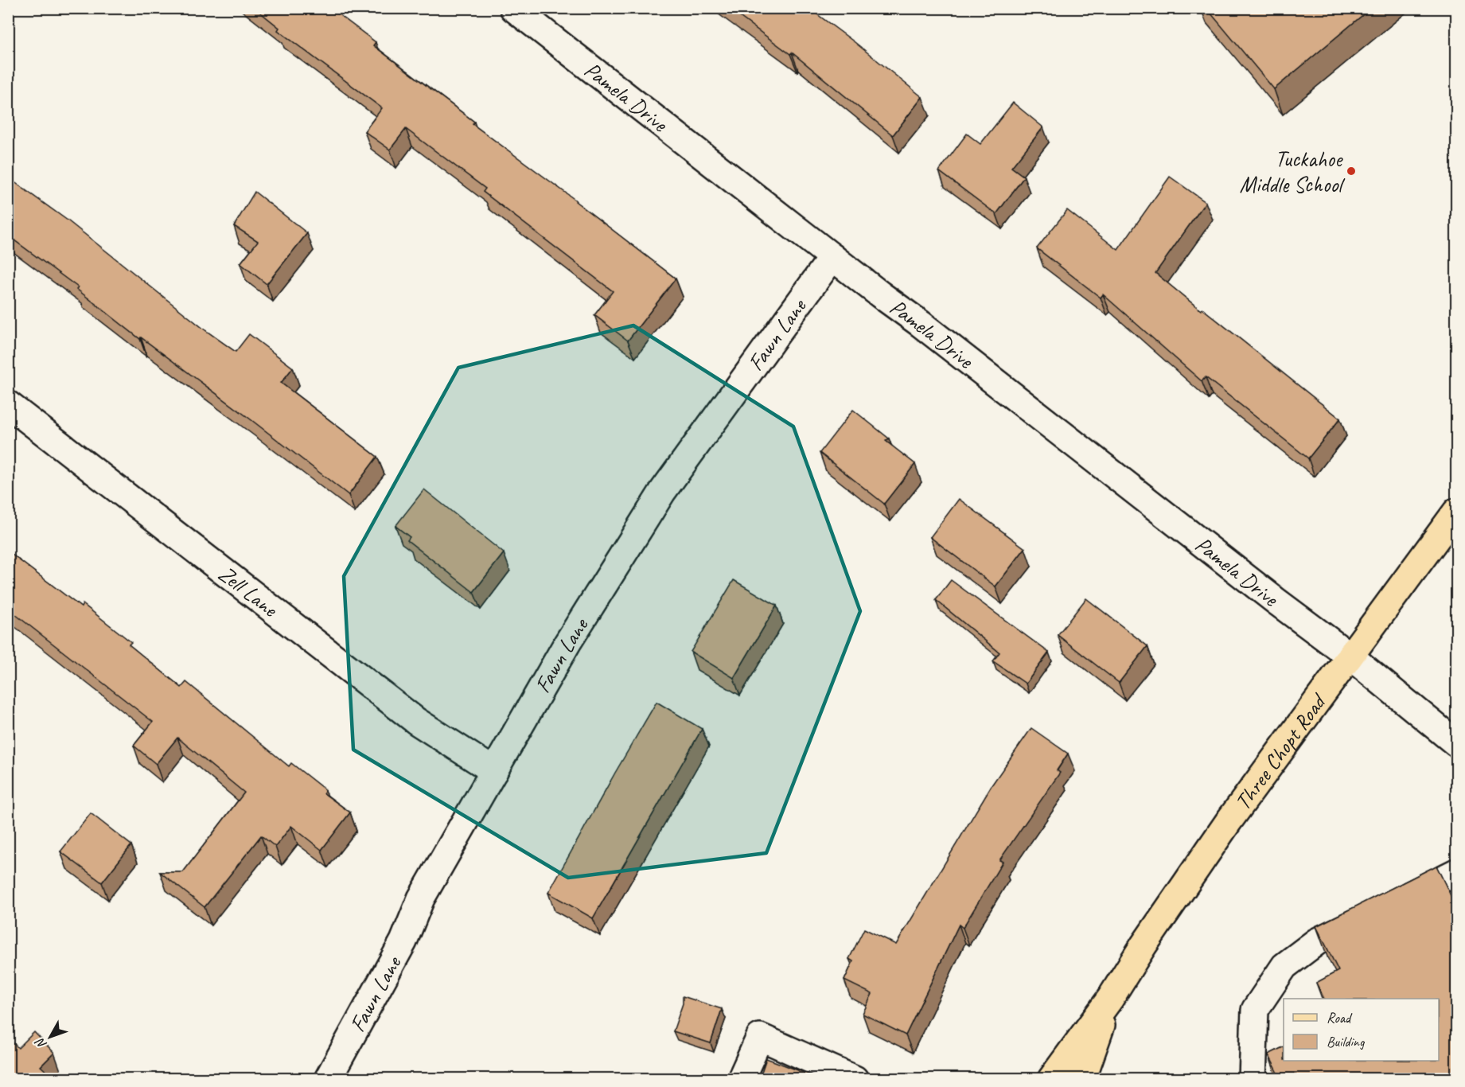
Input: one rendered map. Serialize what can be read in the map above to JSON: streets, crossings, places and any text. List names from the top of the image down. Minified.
{"streets":{"main road":["Three Chopt Road"],"street":["Pamela Drive","Fawn Lane","Zell Lane"]},"crossings":[["Pamela Drive","Fawn Lane"],["Pamela Drive","Three Chopt Road"],["Fawn Lane","Zell Lane"]],"places":["Tuckahoe Middle School"],"legend":["Road","Building"],"north":"bottom left"}
